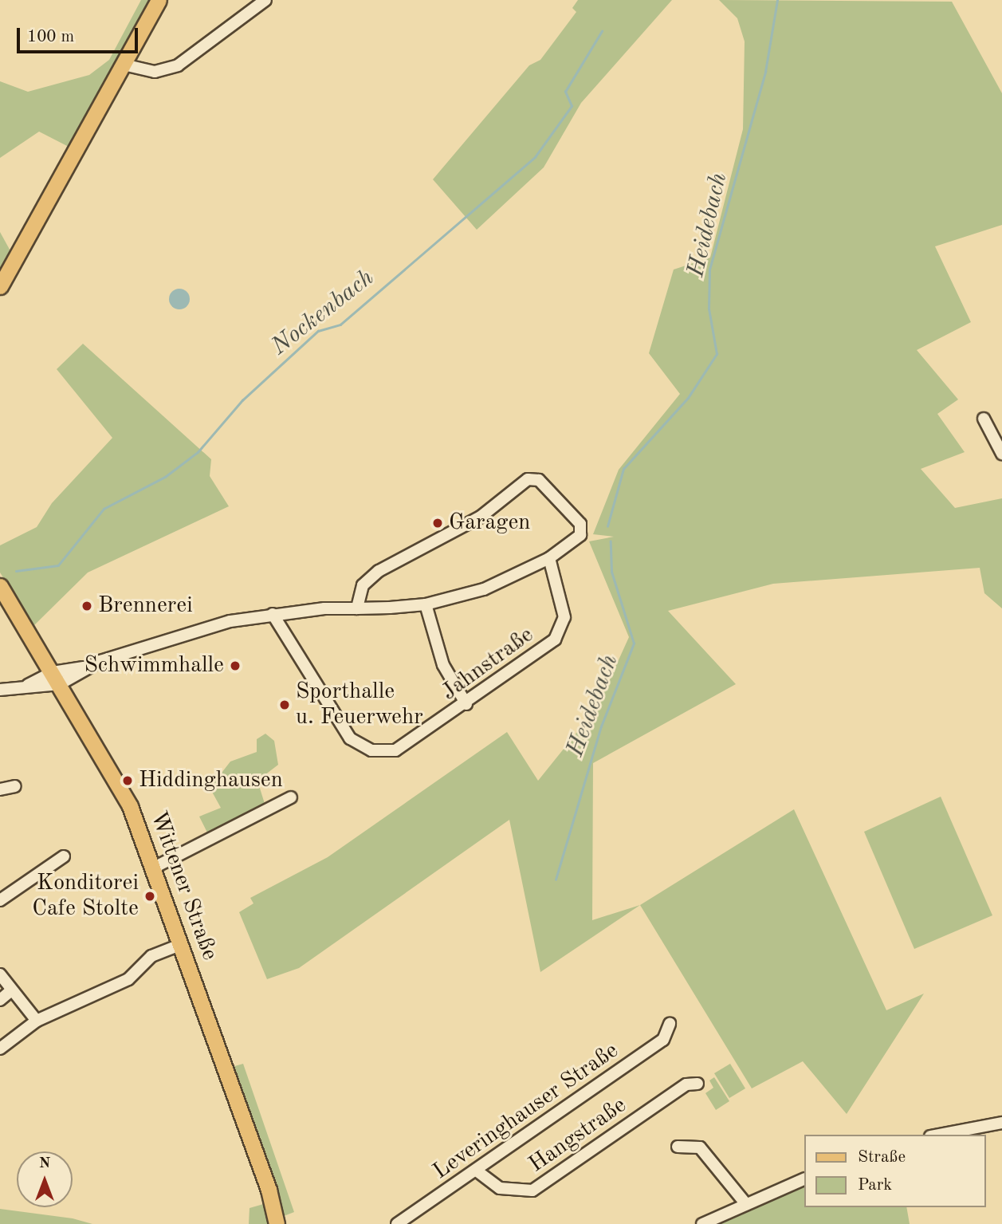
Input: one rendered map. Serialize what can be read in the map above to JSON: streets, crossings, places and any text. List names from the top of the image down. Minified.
{"streets":{"main road":["Wittener Straße"],"street":["Jahnstraße","Leveringhauser Straße","Hangstraße"]},"crossings":[["Leveringhauser Straße","Hangstraße"]],"water":["Heidebach","Nockenbach"],"places":["Garagen","Brennerei","Schwimmhalle","Sporthalle u. Feuerwehr","Hiddinghausen","Konditorei Cafe Stolte"],"legend":["Straße","Park"],"scale_bar":"100 m","north":"top"}
